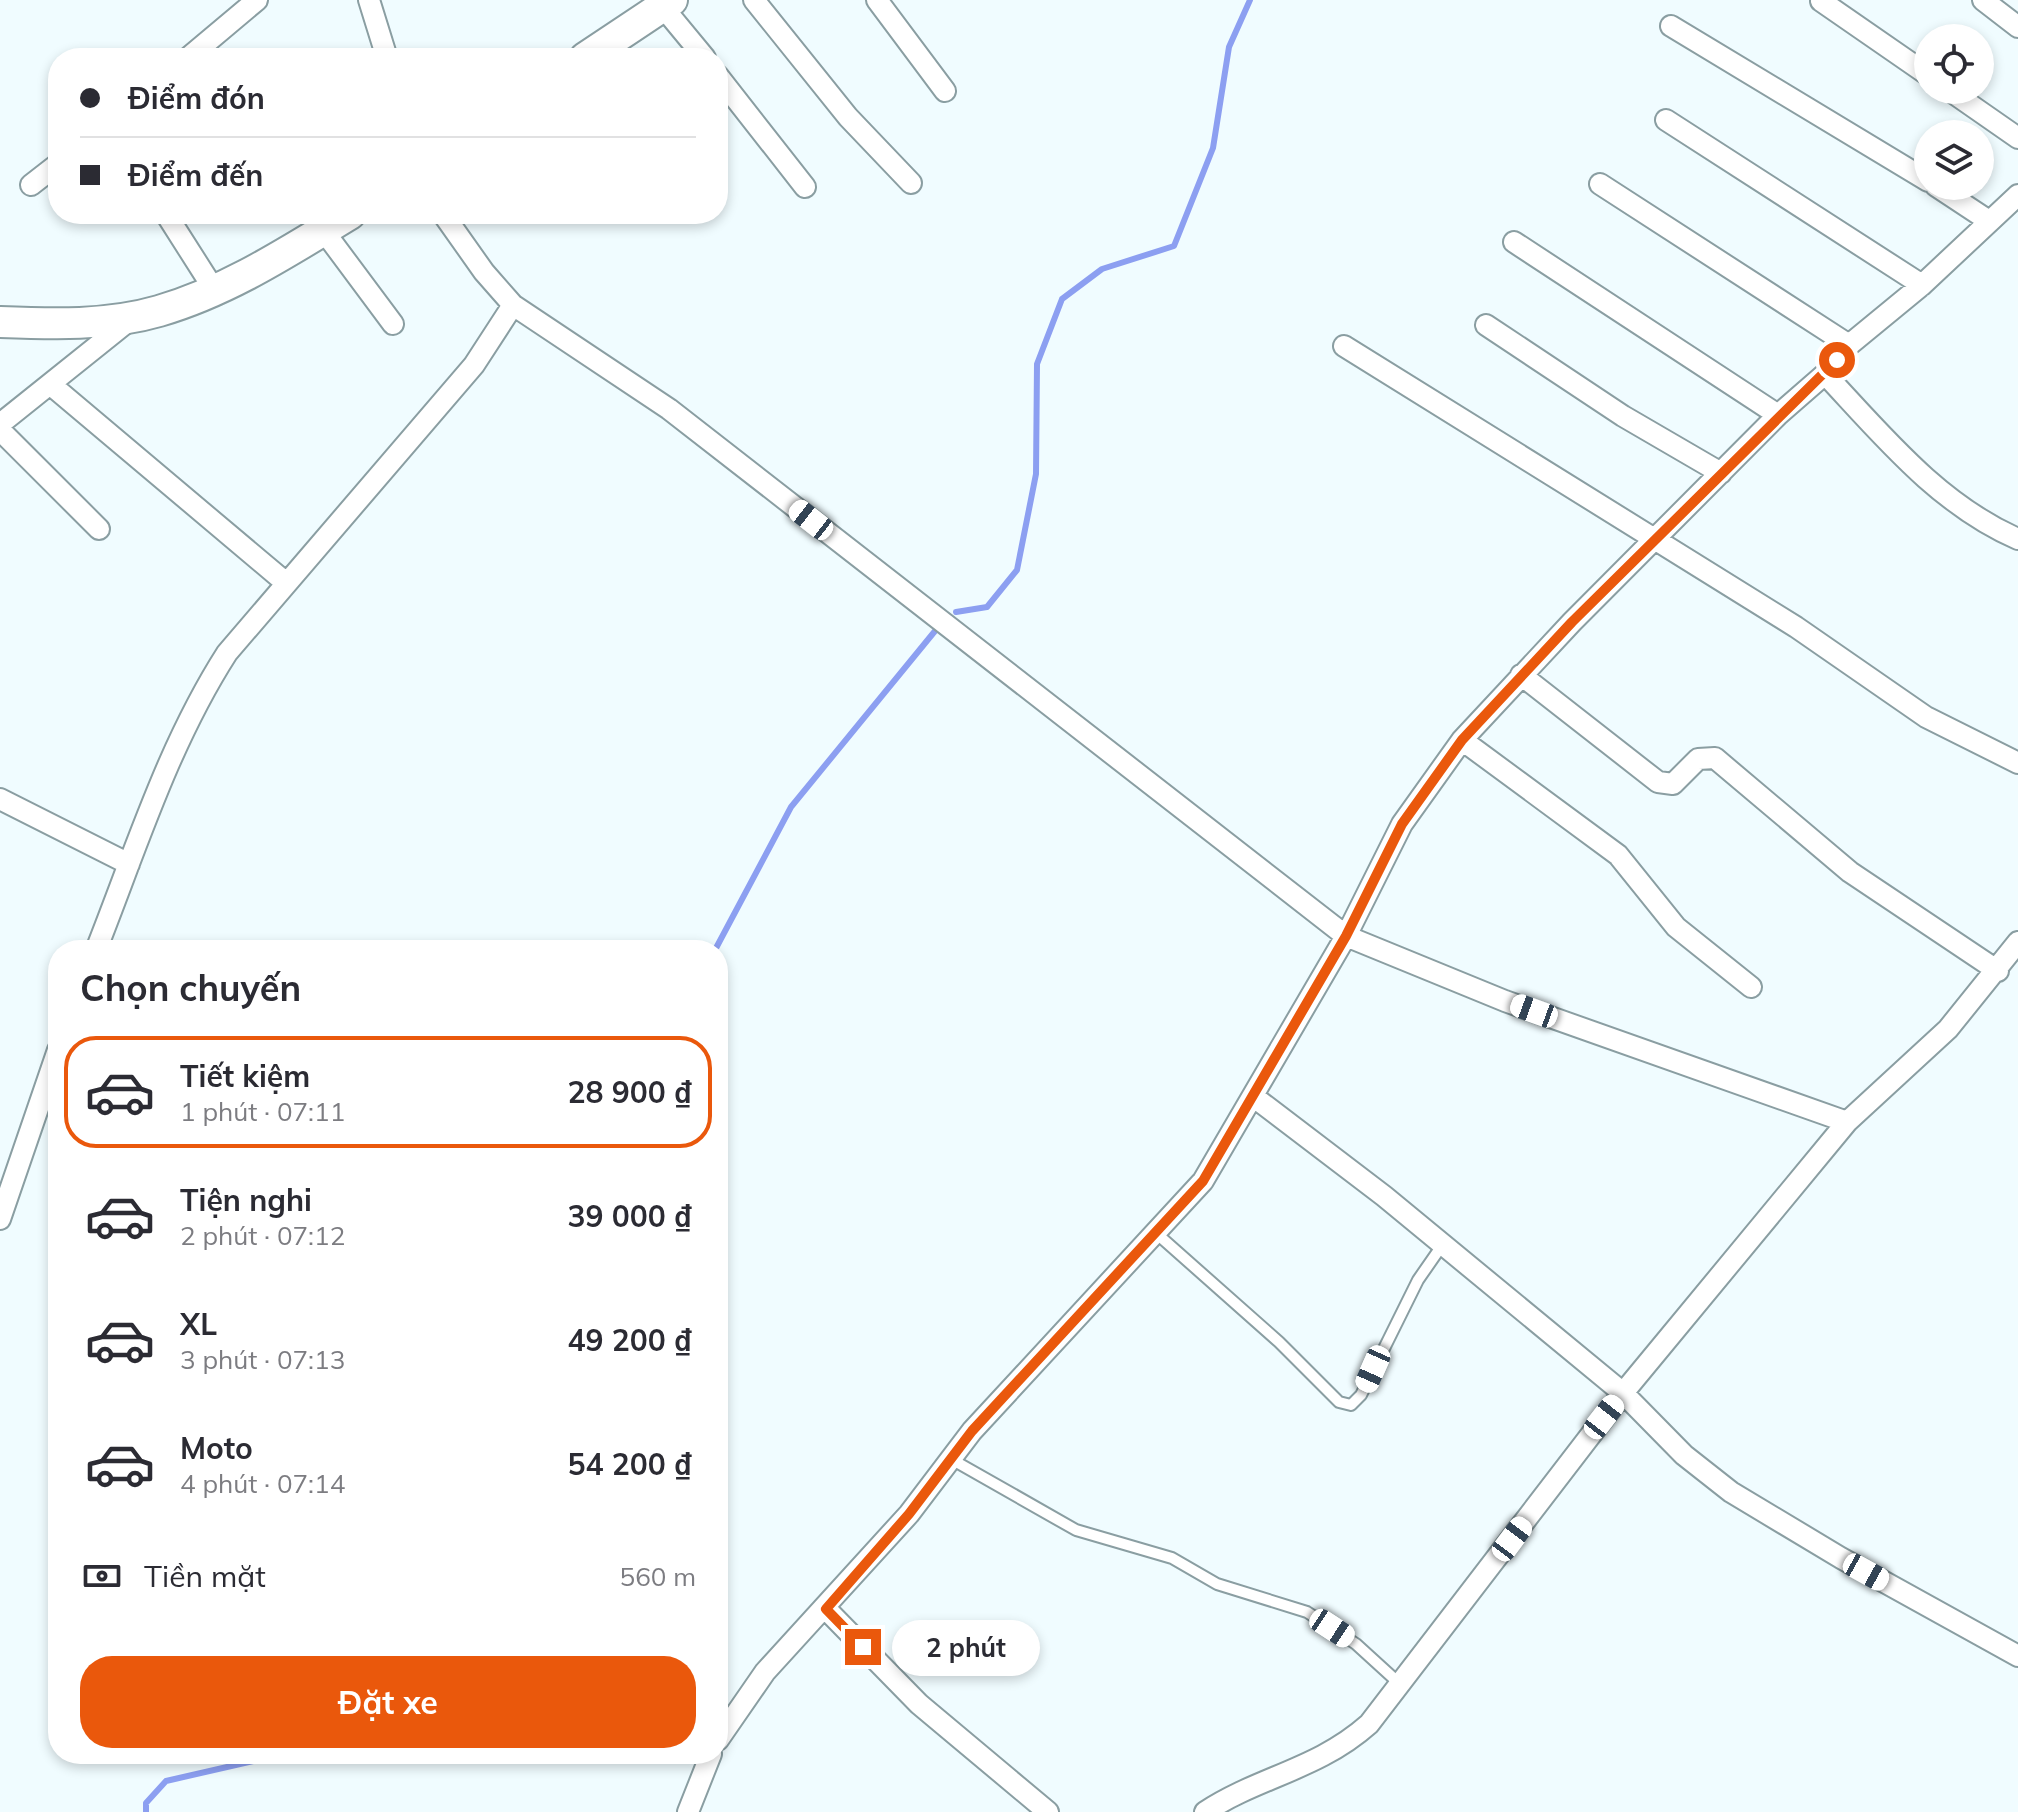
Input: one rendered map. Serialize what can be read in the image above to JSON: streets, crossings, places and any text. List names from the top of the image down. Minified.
{"page":{"banner":["Điểm đón","Điểm đến"],"heading":"Chọn chuyến","list":[{"name":"Tiết kiệm","note":"1 phút · 07:11","value":"28 900 ₫"},{"name":"Tiện nghi","note":"2 phút · 07:12","value":"39 000 ₫"},{"name":"XL","note":"3 phút · 07:13","value":"49 200 ₫"},{"name":"Moto","note":"4 phút · 07:14","value":"54 200 ₫"}],"pay":["Tiền mặt","560 m"],"bubble":"2 phút","buttons":"Đặt xe"}}
